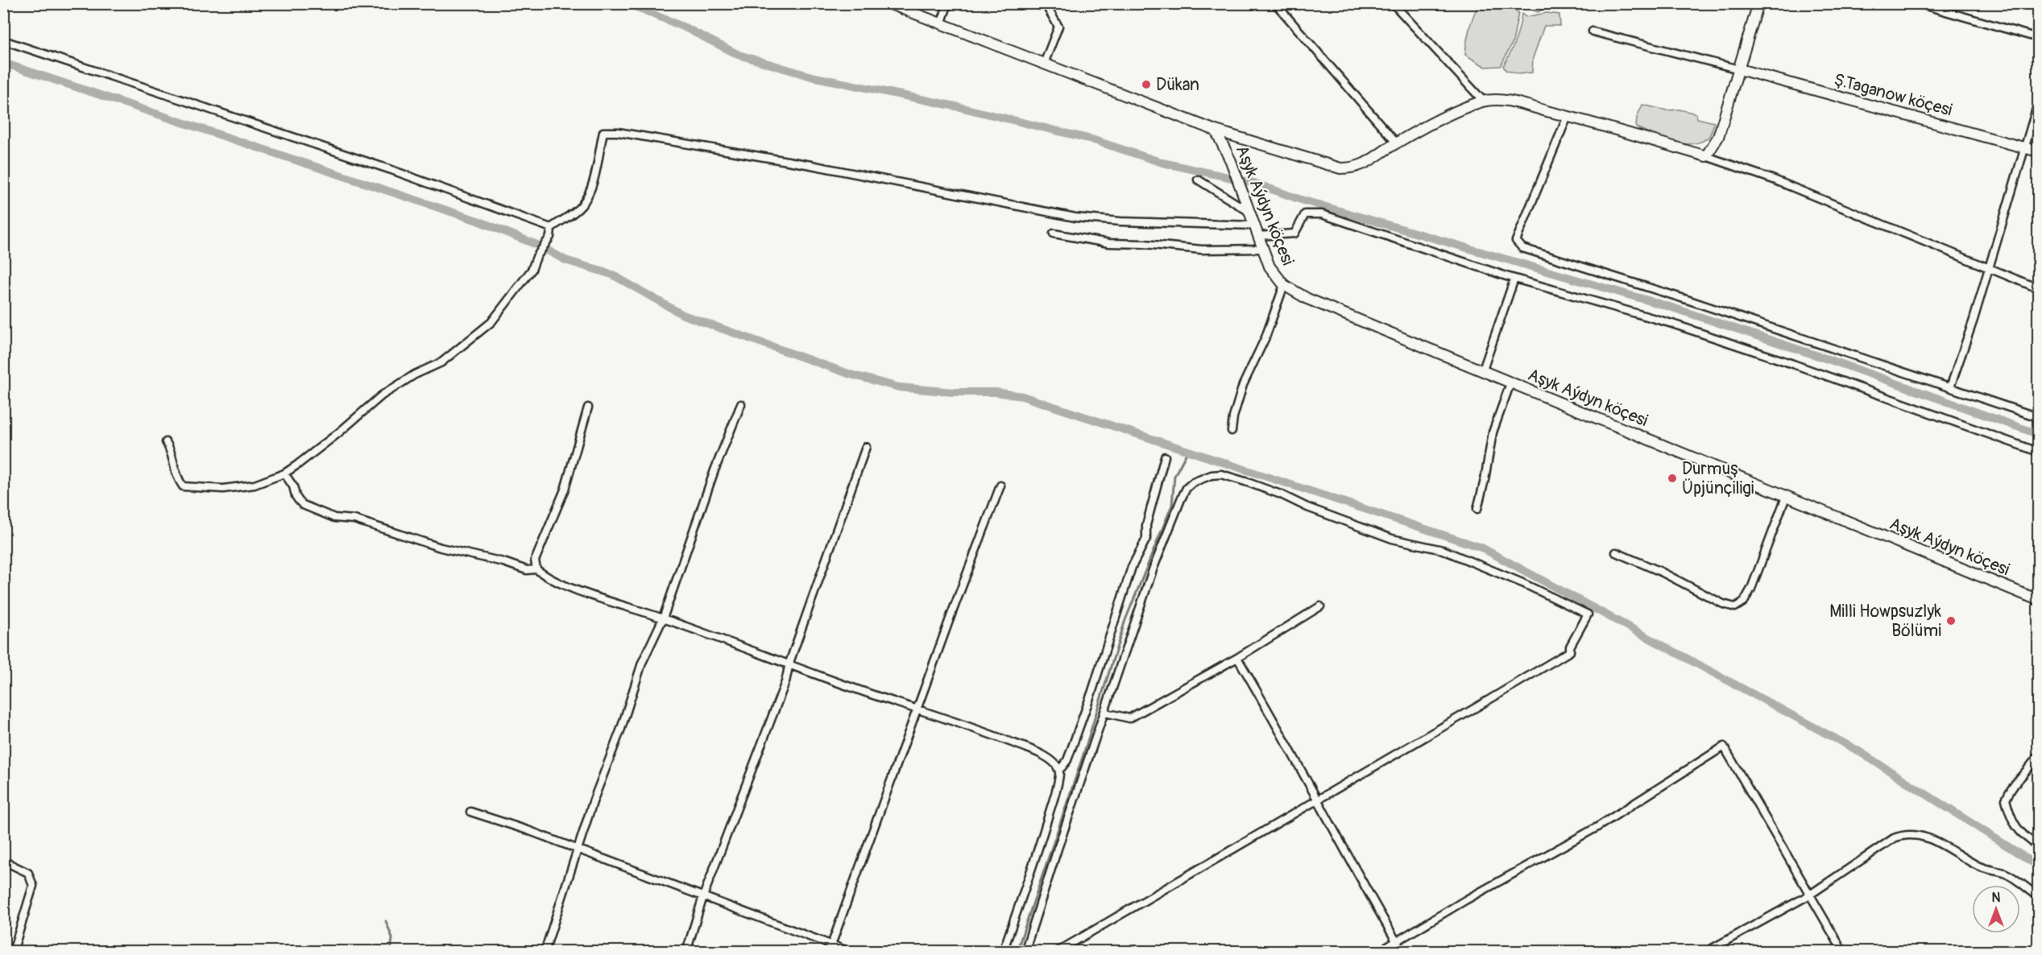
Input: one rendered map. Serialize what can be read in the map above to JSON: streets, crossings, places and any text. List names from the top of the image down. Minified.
{"streets":{"main road":["Ş.Taganow köçesi","Aşyk Aýdyn köçesi"]},"places":["Dükan","Durmuş Üpjünçiligi","Milli Howpsuzlyk Bölümi"],"north":"top"}
